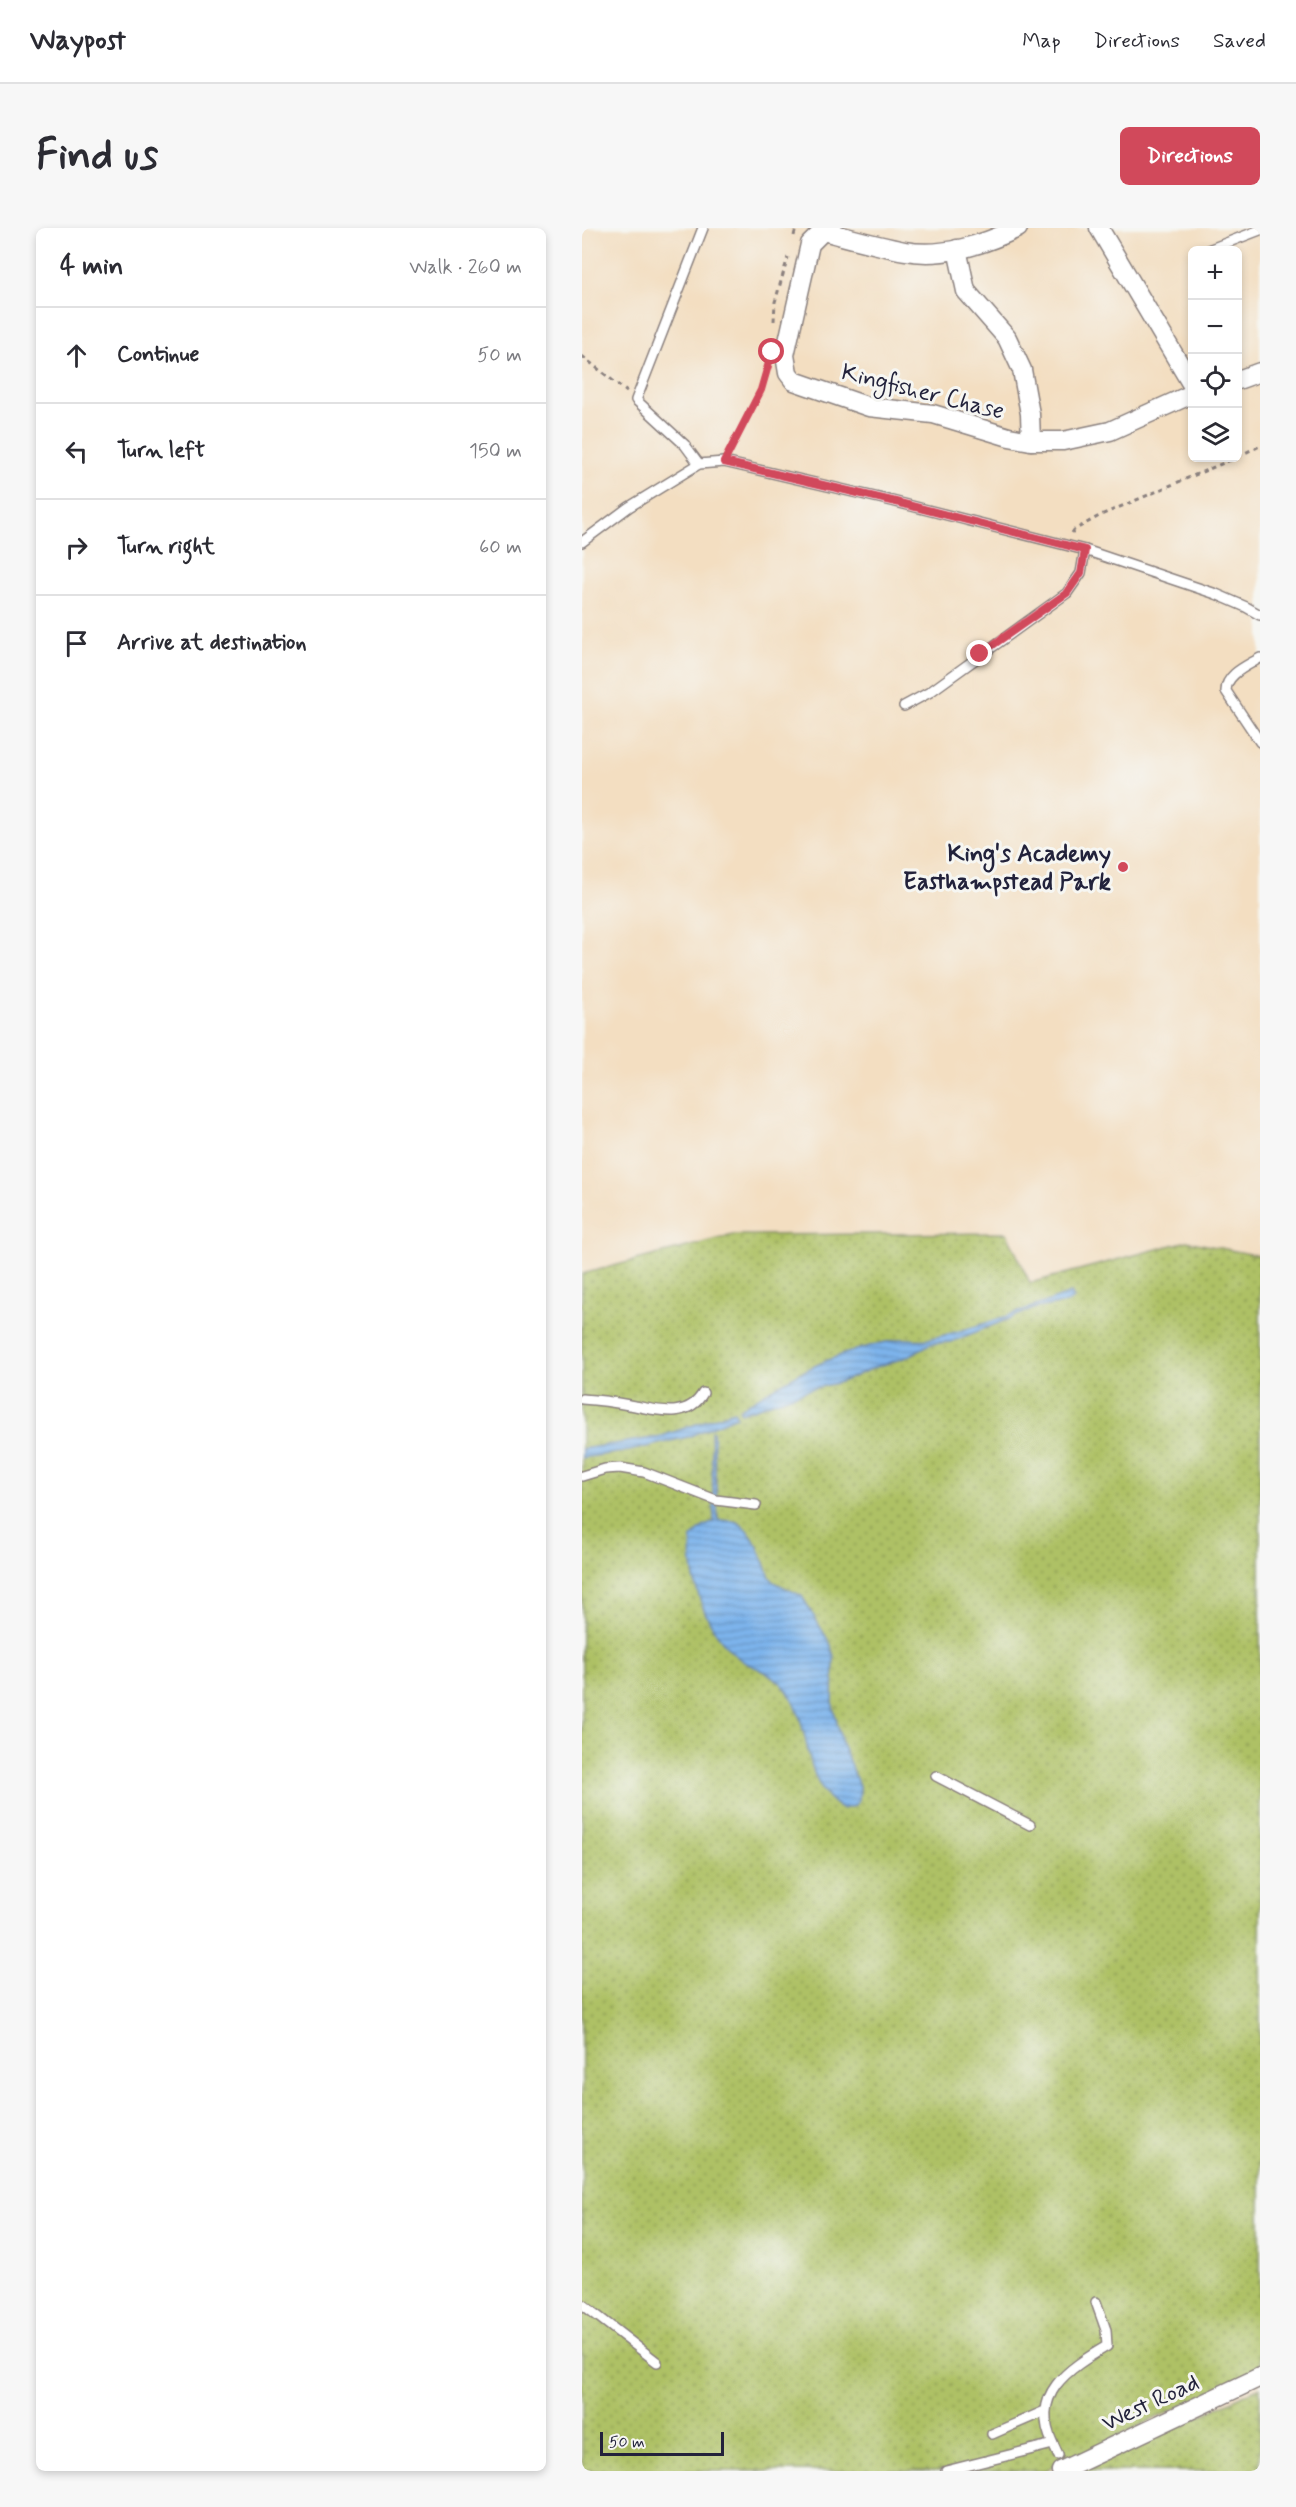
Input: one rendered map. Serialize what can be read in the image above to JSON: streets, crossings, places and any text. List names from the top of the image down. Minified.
{"streets":{"street":["Kingfisher Chase","West Road"]},"places":["King's Academy Easthampstead Park"],"scale_bar":"50 m","page":{"header":"Waypost","nav":["Map","Directions","Saved"],"buttons":"Directions","title":"Find us","heading":["4 min","Walk · 260 m"],"map_buttons":["+","−"],"list":[["Continue","50 m"],["Turn left","150 m"],["Turn right","60 m"],"Arrive at destination"],"scale":"50 m"}}
